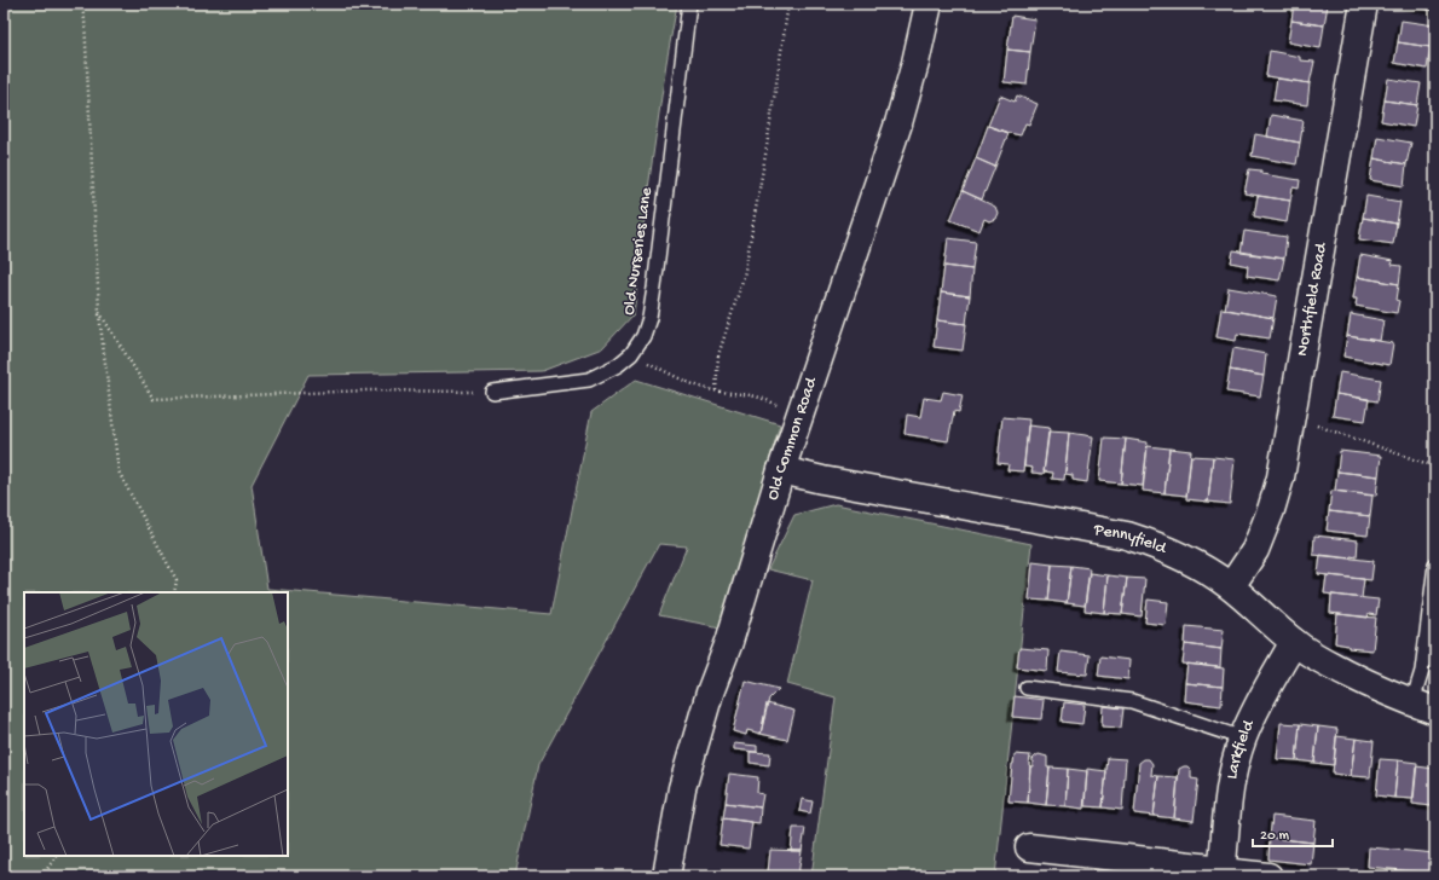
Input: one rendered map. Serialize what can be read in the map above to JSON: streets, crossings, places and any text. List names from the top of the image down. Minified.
{"streets":{"street":["Northfield Road","Old Common Road","Pennyfield","Larkfield"],"lane":["Old Nurseries Lane"]},"crossings":[["Northfield Road","Pennyfield"],["Old Common Road","Pennyfield"],["Pennyfield","Larkfield"]],"scale_bar":"20 m"}
